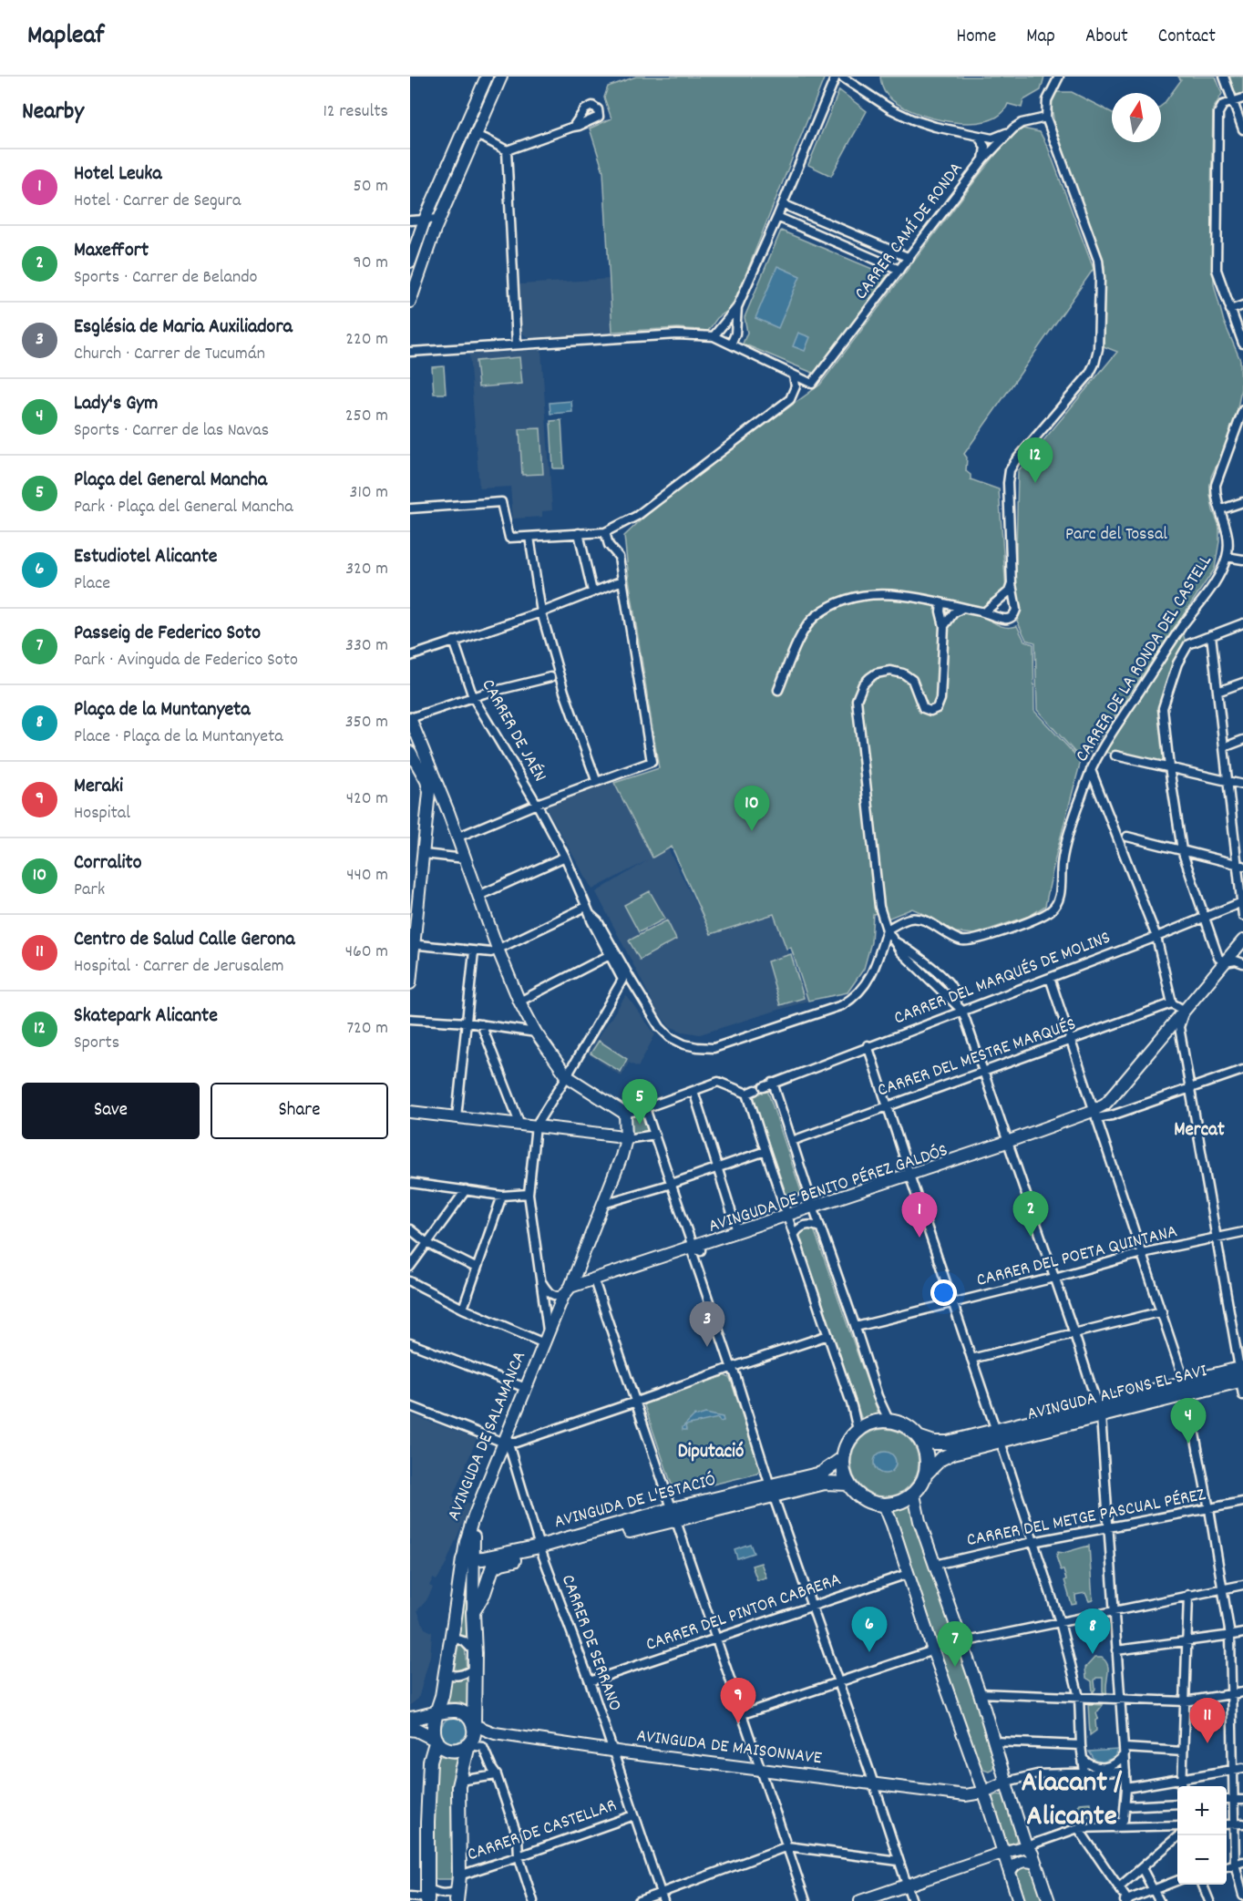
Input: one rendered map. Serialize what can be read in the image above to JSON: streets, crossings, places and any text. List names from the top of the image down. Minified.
{"streets":{"main road":["AVINGUDA ALFONS EL SAVI","AVINGUDA DE SALAMANCA","AVINGUDA DE L'ESTACIÓ"],"street":["CARRER CAMÍ DE RONDA","CARRER DE LA RONDA DEL CASTELL","CARRER DE JAÉN","CARRER DEL MARQUÉS DE MOLINS","CARRER DEL MESTRE MARQUÉS","AVINGUDA DE BENITO PÉREZ GALDÓS","CARRER DEL POETA QUINTANA","CARRER DEL METGE PASCUAL PÉREZ","CARRER DEL PINTOR CABRERA","CARRER DE SERRANO","AVINGUDA DE MAISONNAVE","CARRER DE CASTELLAR"]},"crossings":[["AVINGUDA DE BENITO PÉREZ GALDÓS","AVINGUDA DE SALAMANCA"],["AVINGUDA ALFONS EL SAVI","AVINGUDA DE L'ESTACIÓ"],["AVINGUDA DE SALAMANCA","AVINGUDA DE L'ESTACIÓ"],["AVINGUDA DE SALAMANCA","CARRER DE SERRANO"],["AVINGUDA DE SALAMANCA","AVINGUDA DE MAISONNAVE"],["AVINGUDA DE L'ESTACIÓ","CARRER DE SERRANO"],["CARRER DEL PINTOR CABRERA","CARRER DE SERRANO"],["CARRER DE SERRANO","AVINGUDA DE MAISONNAVE"],["CARRER DE SERRANO","CARRER DE CASTELLAR"]],"districts":["Mercat","Diputació","Alacant / Alicante"],"parks":["Parc del Tossal"],"north":"top","page":{"header":"Mapleaf","nav":["Home","Map","About","Contact"],"heading":["Nearby","12 results"],"list":[{"mark":"1","name":"Hotel Leuka","note":"Hotel · Carrer de Segura","value":"50 m"},{"mark":"2","name":"Maxeffort","note":"Sports · Carrer de Belando","value":"90 m"},{"mark":"3","name":"Església de Maria Auxiliadora","note":"Church · Carrer de Tucumán","value":"220 m"},{"mark":"4","name":"Lady's Gym","note":"Sports · Carrer de las Navas","value":"250 m"},{"mark":"5","name":"Plaça del General Mancha","note":"Park · Plaça del General Mancha","value":"310 m"},{"mark":"6","name":"Estudiotel Alicante","note":"Place","value":"320 m"},{"mark":"7","name":"Passeig de Federico Soto","note":"Park · Avinguda de Federico Soto","value":"330 m"},{"mark":"8","name":"Plaça de la Muntanyeta","note":"Place · Plaça de la Muntanyeta","value":"350 m"},{"mark":"9","name":"Meraki","note":"Hospital","value":"420 m"},{"mark":"10","name":"Corralito","note":"Park","value":"440 m"},{"mark":"11","name":"Centro de Salud Calle Gerona","note":"Hospital · Carrer de Jerusalem","value":"460 m"},{"mark":"12","name":"Skatepark Alicante","note":"Sports","value":"720 m"}],"pins":["12","10","5","2","1","3","4","6","8","7","9","11"],"buttons":["Save","Share"],"map_buttons":["+","−"]}}
